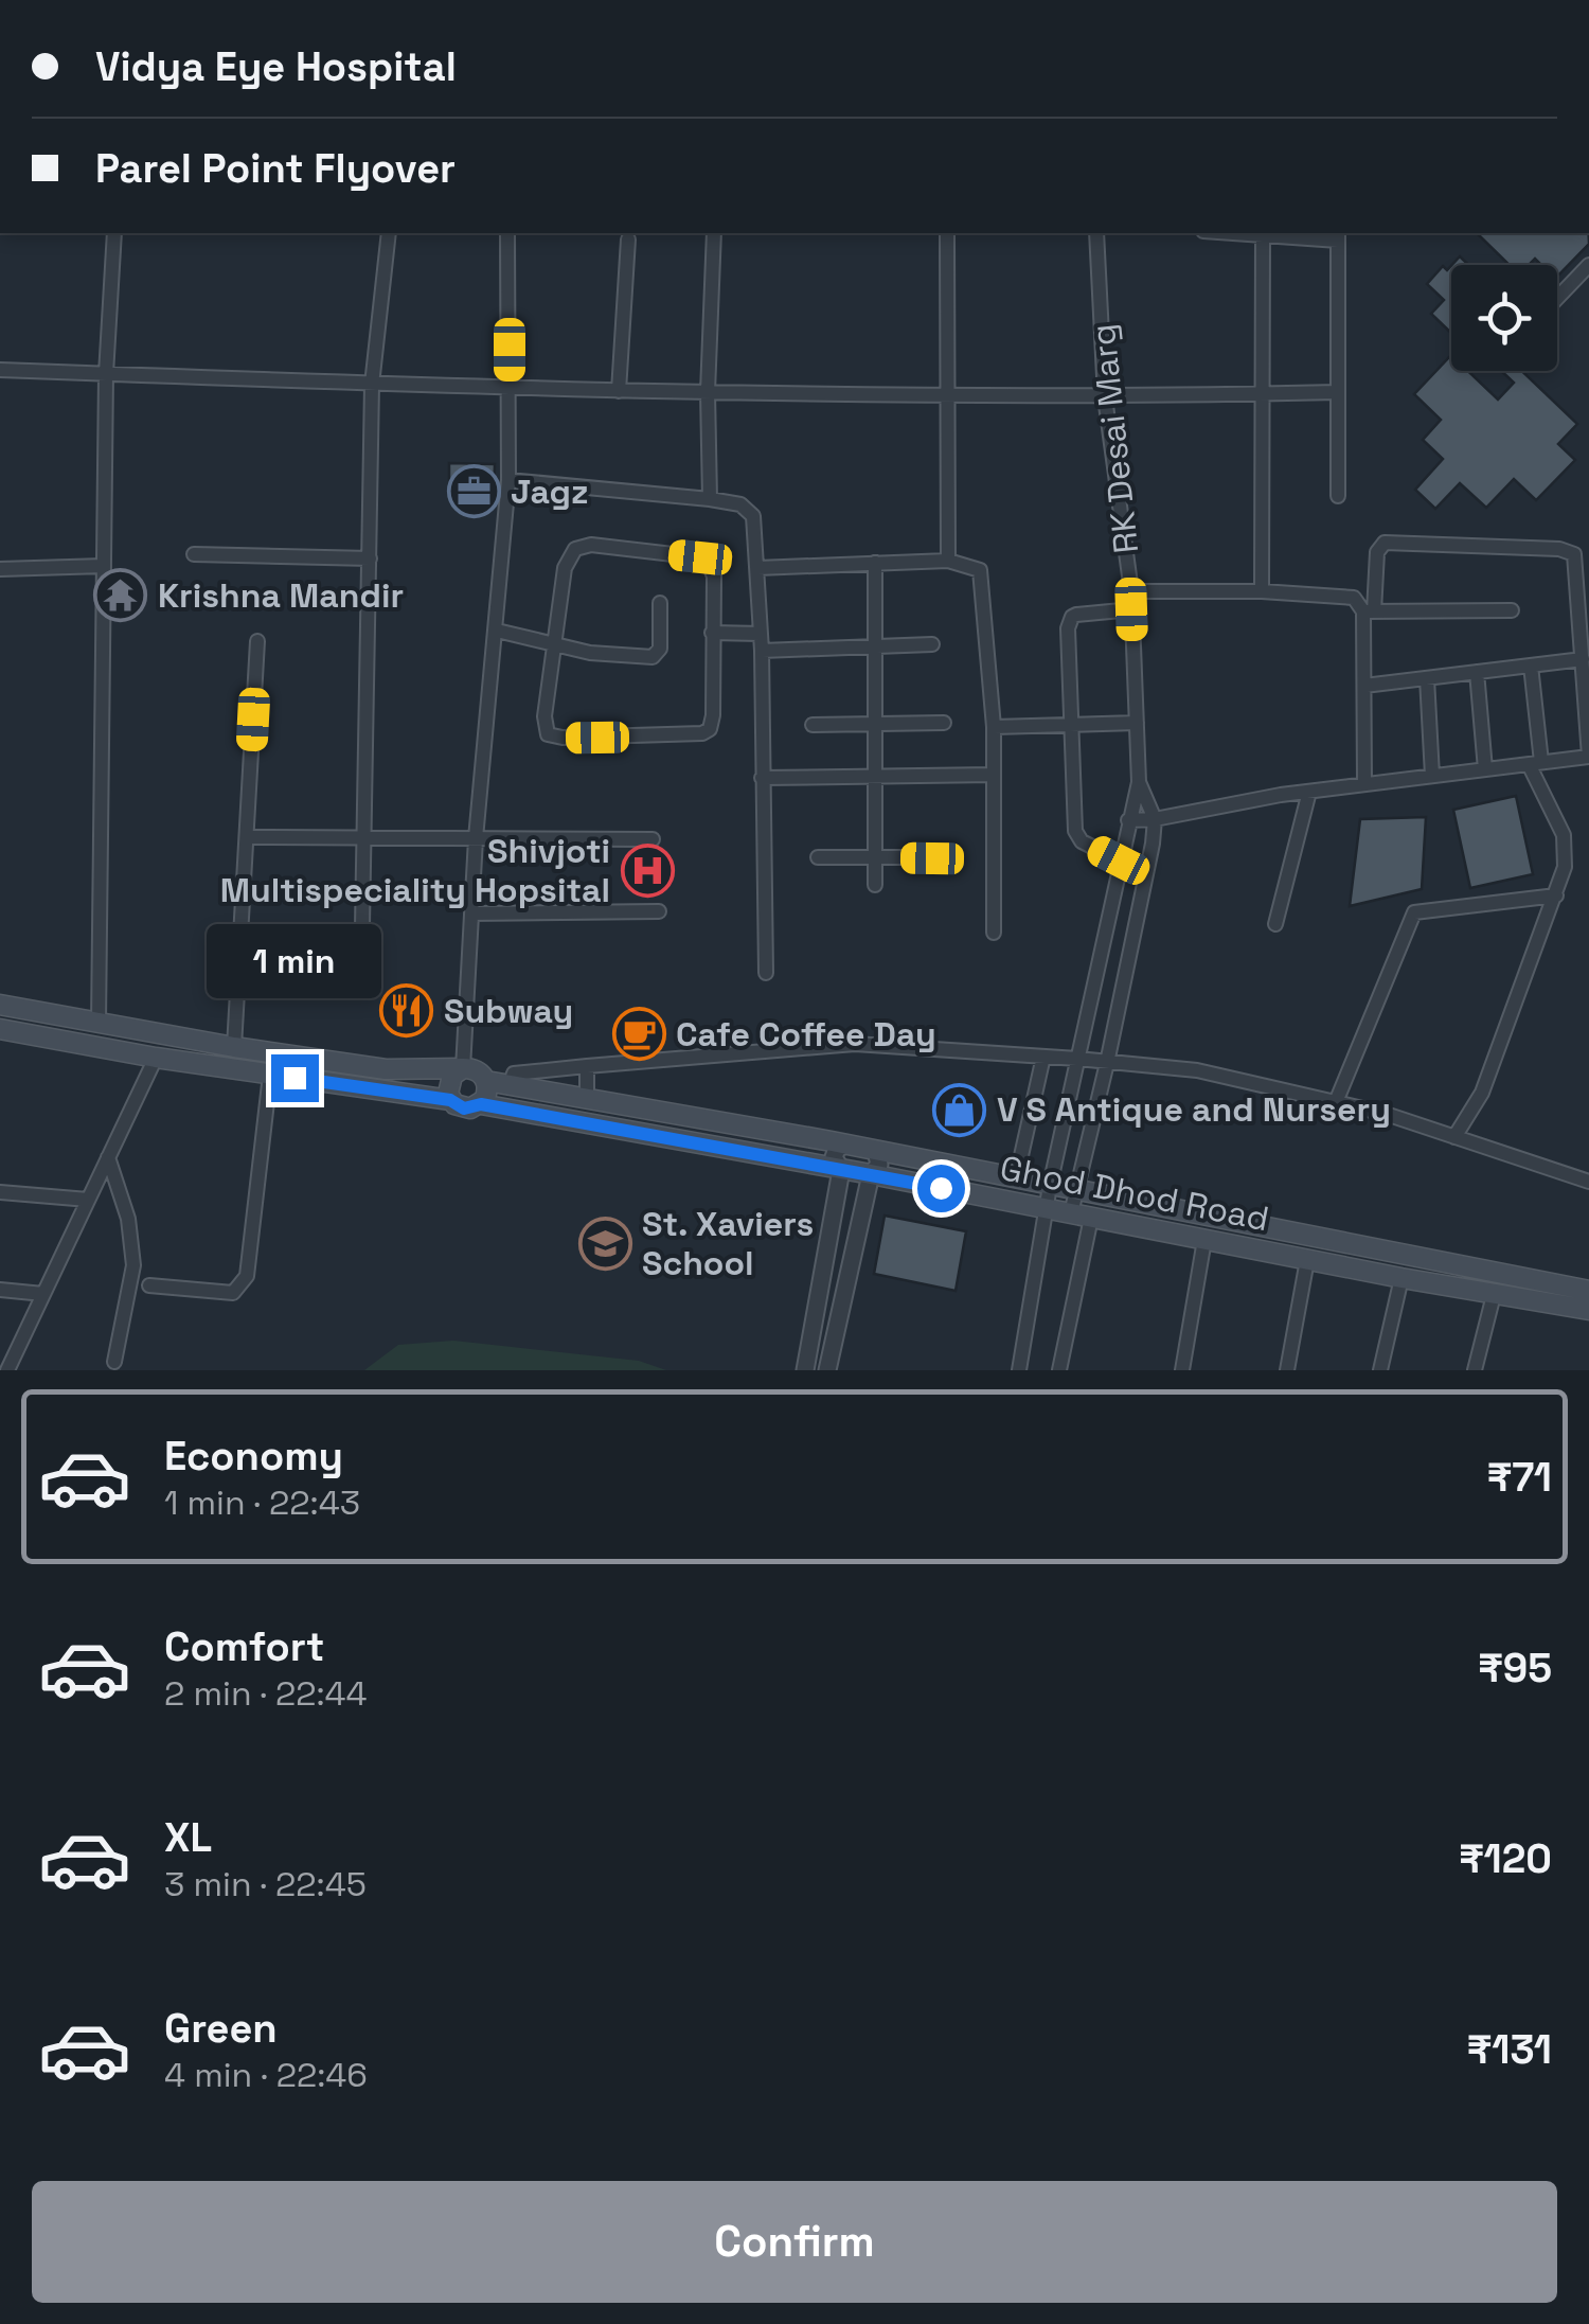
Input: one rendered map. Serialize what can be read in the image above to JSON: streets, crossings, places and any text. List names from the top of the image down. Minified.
{"streets":{"main road":["Ghod Dhod Road"],"street":["RK Desai Marg"]},"crossings":[["RK Desai Marg","Ghod Dhod Road"]],"places":{"office":["Jagz"],"temple":["Krishna Mandir"],"hospital":["Shivjoti Multispeciality Hopsital"],"restaurant":["Subway"],"cafe":["Cafe Coffee Day"],"shop":["V S Antique and Nursery"],"school or university":["St. Xaviers School"]},"page":{"banner":["Vidya Eye Hospital","Parel Point Flyover"],"bubble":"1 min","list":[{"name":"Economy","note":"1 min · 22:43","value":"₹71"},{"name":"Comfort","note":"2 min · 22:44","value":"₹95"},{"name":"XL","note":"3 min · 22:45","value":"₹120"},{"name":"Green","note":"4 min · 22:46","value":"₹131"}],"buttons":"Confirm"}}
